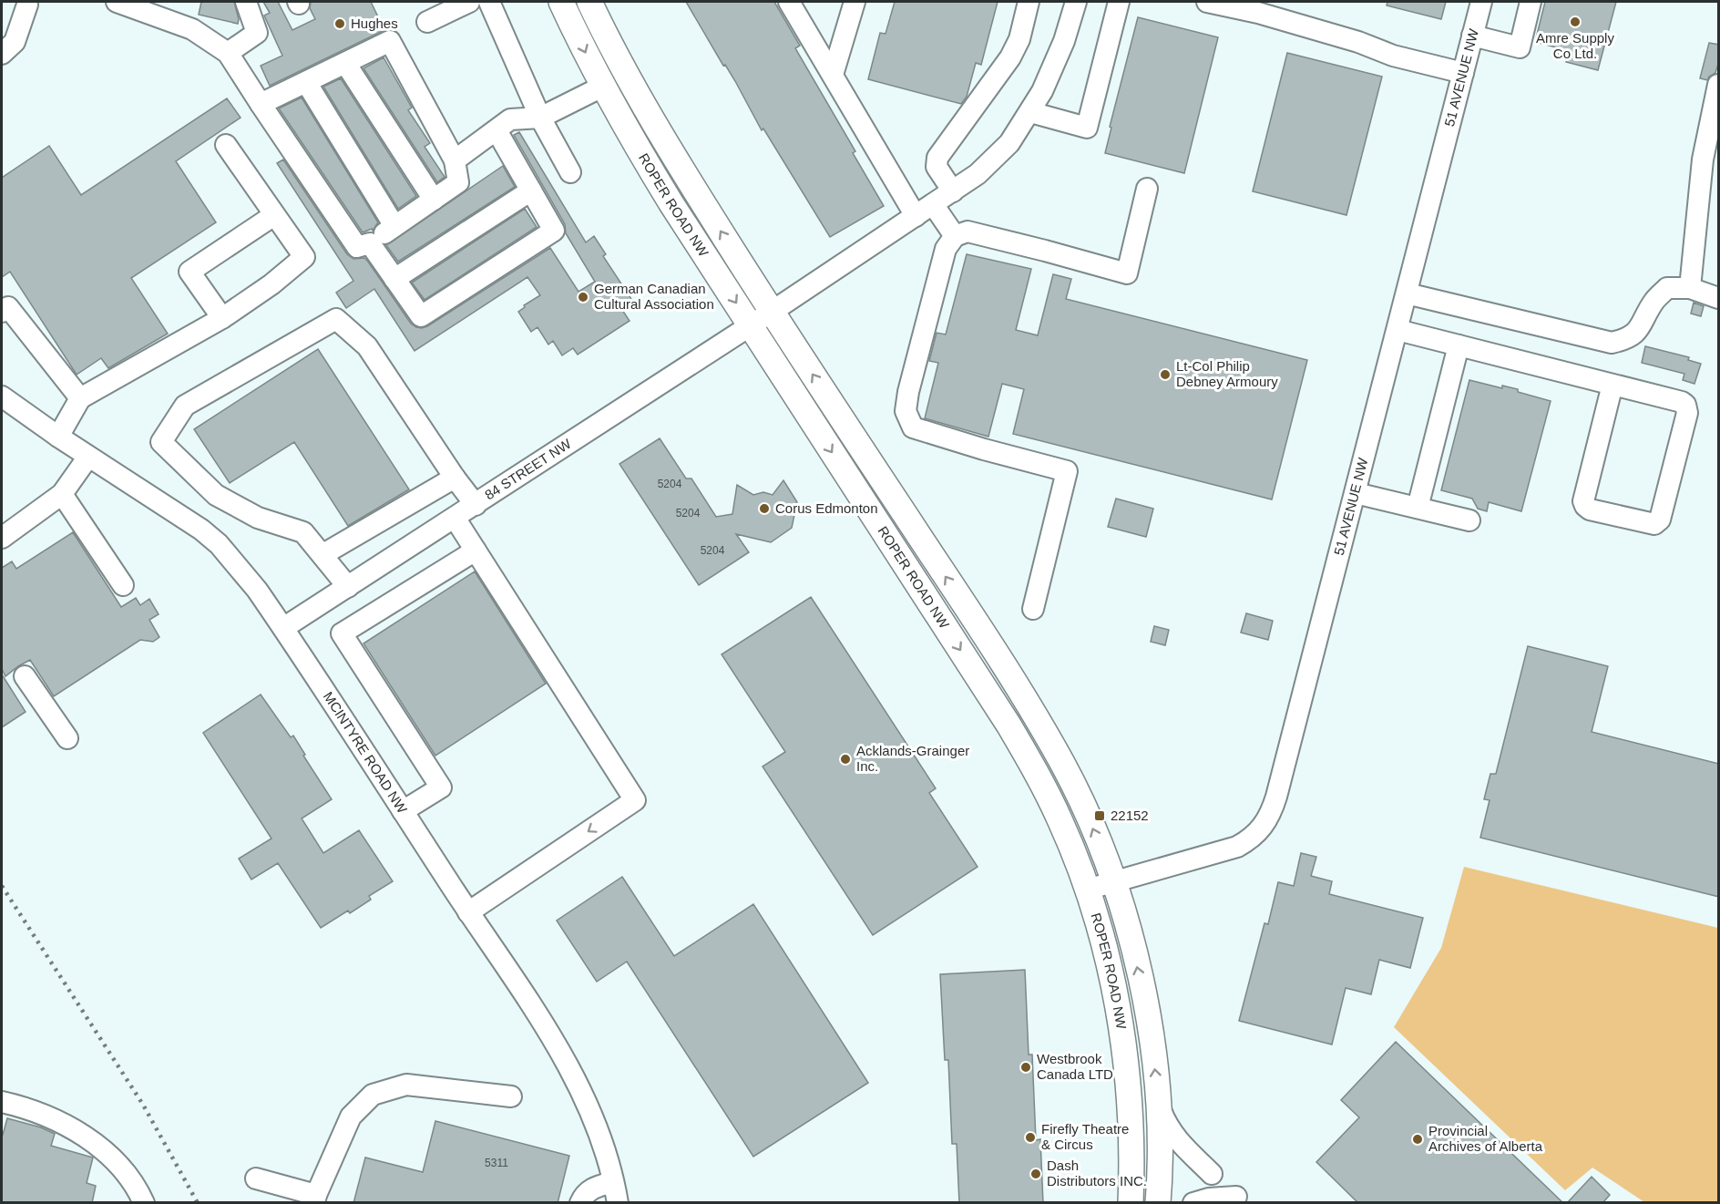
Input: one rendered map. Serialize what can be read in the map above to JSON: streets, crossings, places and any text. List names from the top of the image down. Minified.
{"streets":{"main road":["ROPER ROAD NW"],"street":["51 AVENUE NW","84 STREET NW","MCINTYRE ROAD NW"]},"crossings":[["51 AVENUE NW","ROPER ROAD NW"],["ROPER ROAD NW","84 STREET NW"],["84 STREET NW","MCINTYRE ROAD NW"]],"places":{"other":["Amre Supply Co Ltd.","Hughes","German Canadian Cultural Association","Lt-Col Philip Debney Armoury","Corus Edmonton","Acklands-Grainger Inc.","Westbrook Canada LTD","Firefly Theatre & Circus","Provincial Archives of Alberta","Dash Distributors INC."],"transit":["22152"]},"house_numbers":["5204","5204","5204","5311"]}
